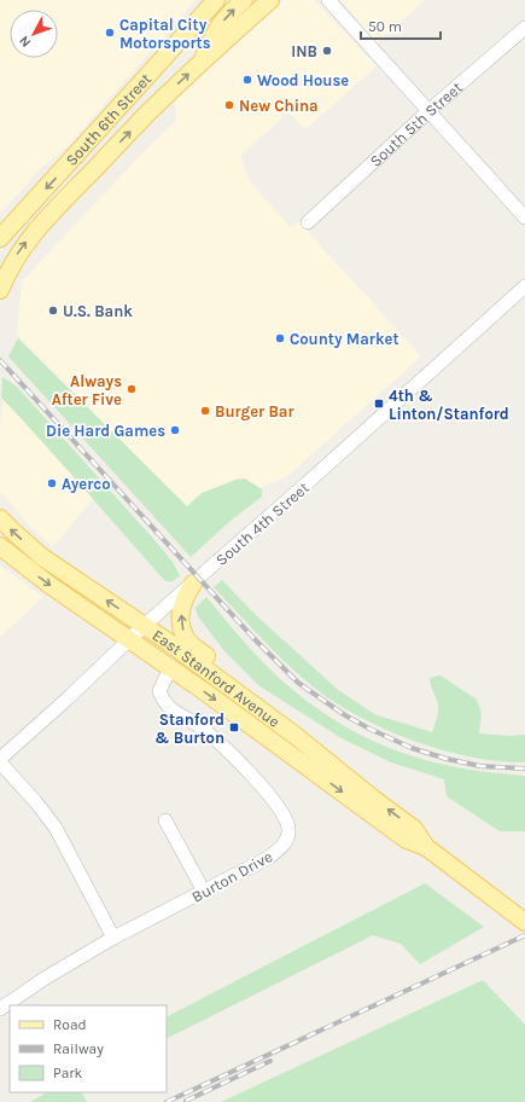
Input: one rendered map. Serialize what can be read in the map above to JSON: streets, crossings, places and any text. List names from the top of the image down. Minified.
{"streets":{"main road":["South 6th Street","East Stanford Avenue"],"street":["South 5th Street","South 4th Street","Burton Drive"]},"crossings":[["South 4th Street","East Stanford Avenue"],["East Stanford Avenue","Burton Drive"]],"places":{"other":["Capital City Motorsports","INB","Wood House","New China","U.S. Bank","County Market","Always After Five","Burger Bar","Die Hard Games","Ayerco"],"transit":["4th & Linton/Stanford","Stanford & Burton"]},"legend":["Road","Railway","Park"],"scale_bar":"50 m","north":"bottom left"}
